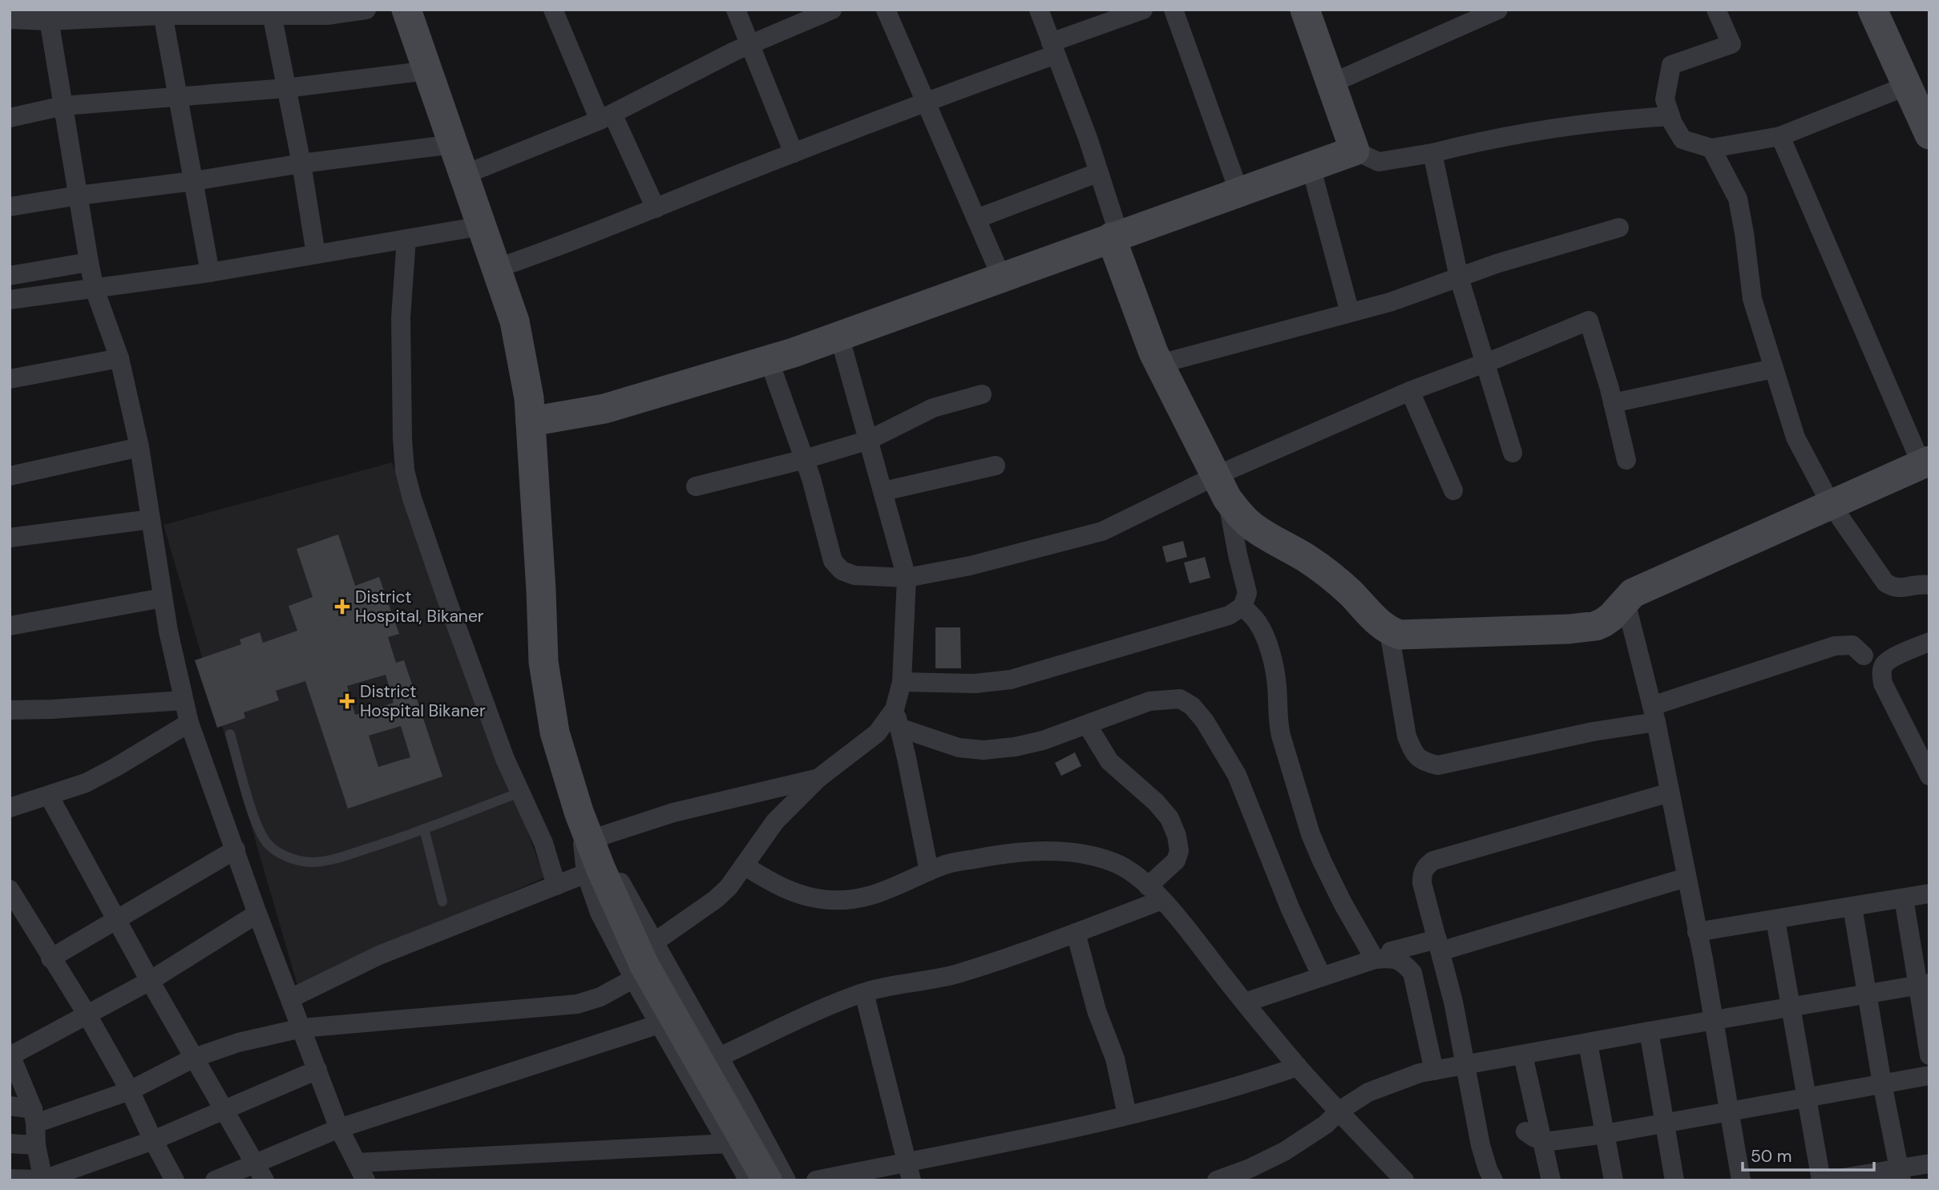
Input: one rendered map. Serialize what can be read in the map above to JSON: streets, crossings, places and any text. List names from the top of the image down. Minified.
{"places":{"health":["District Hospital, Bikaner","District Hospital Bikaner"]},"scale_bar":"50 m"}
